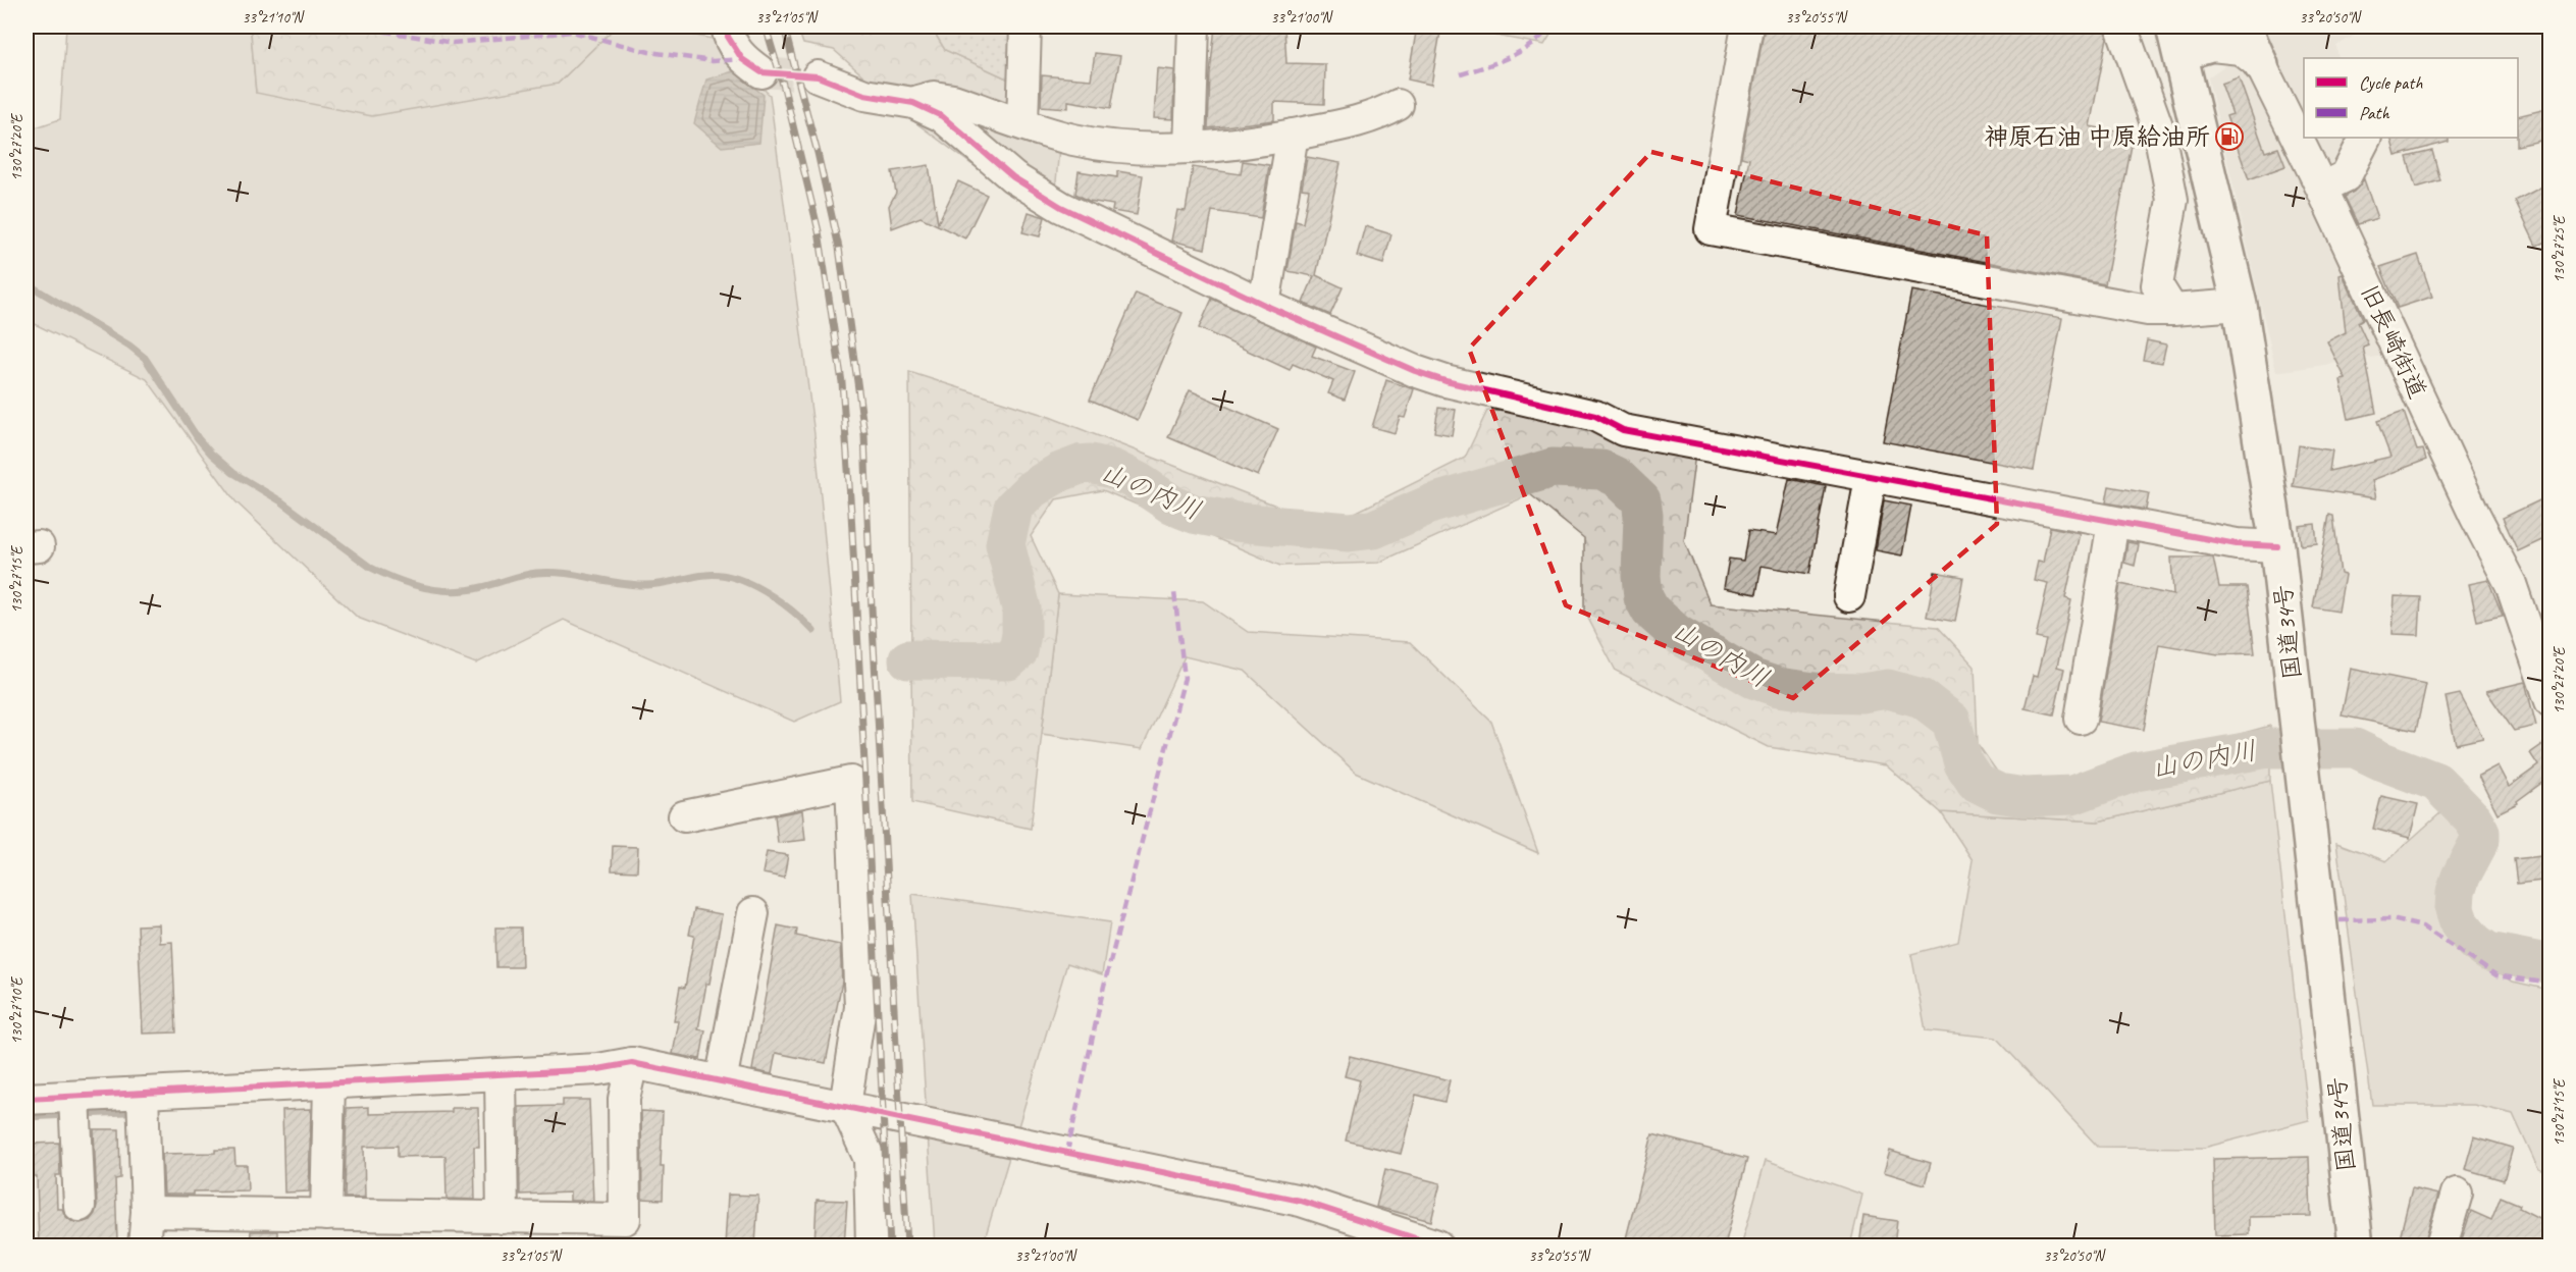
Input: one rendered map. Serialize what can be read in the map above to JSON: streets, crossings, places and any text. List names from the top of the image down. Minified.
{"streets":{"highway":["国道34号"],"street":["旧長崎街道"]},"crossings":[["旧長崎街道","国道34号"]],"water":["山の内川"],"places":{"fuel station":["神原石油 中原給油所"]},"legend":["Cycle path","Path"],"coordinates":["33°21'10\"N","33°21'05\"N","33°21'00\"N","33°20'55\"N","33°20'50\"N","130°27'20\"E","130°27'25\"E","130°27'15\"E","130°27'10\"E"]}
